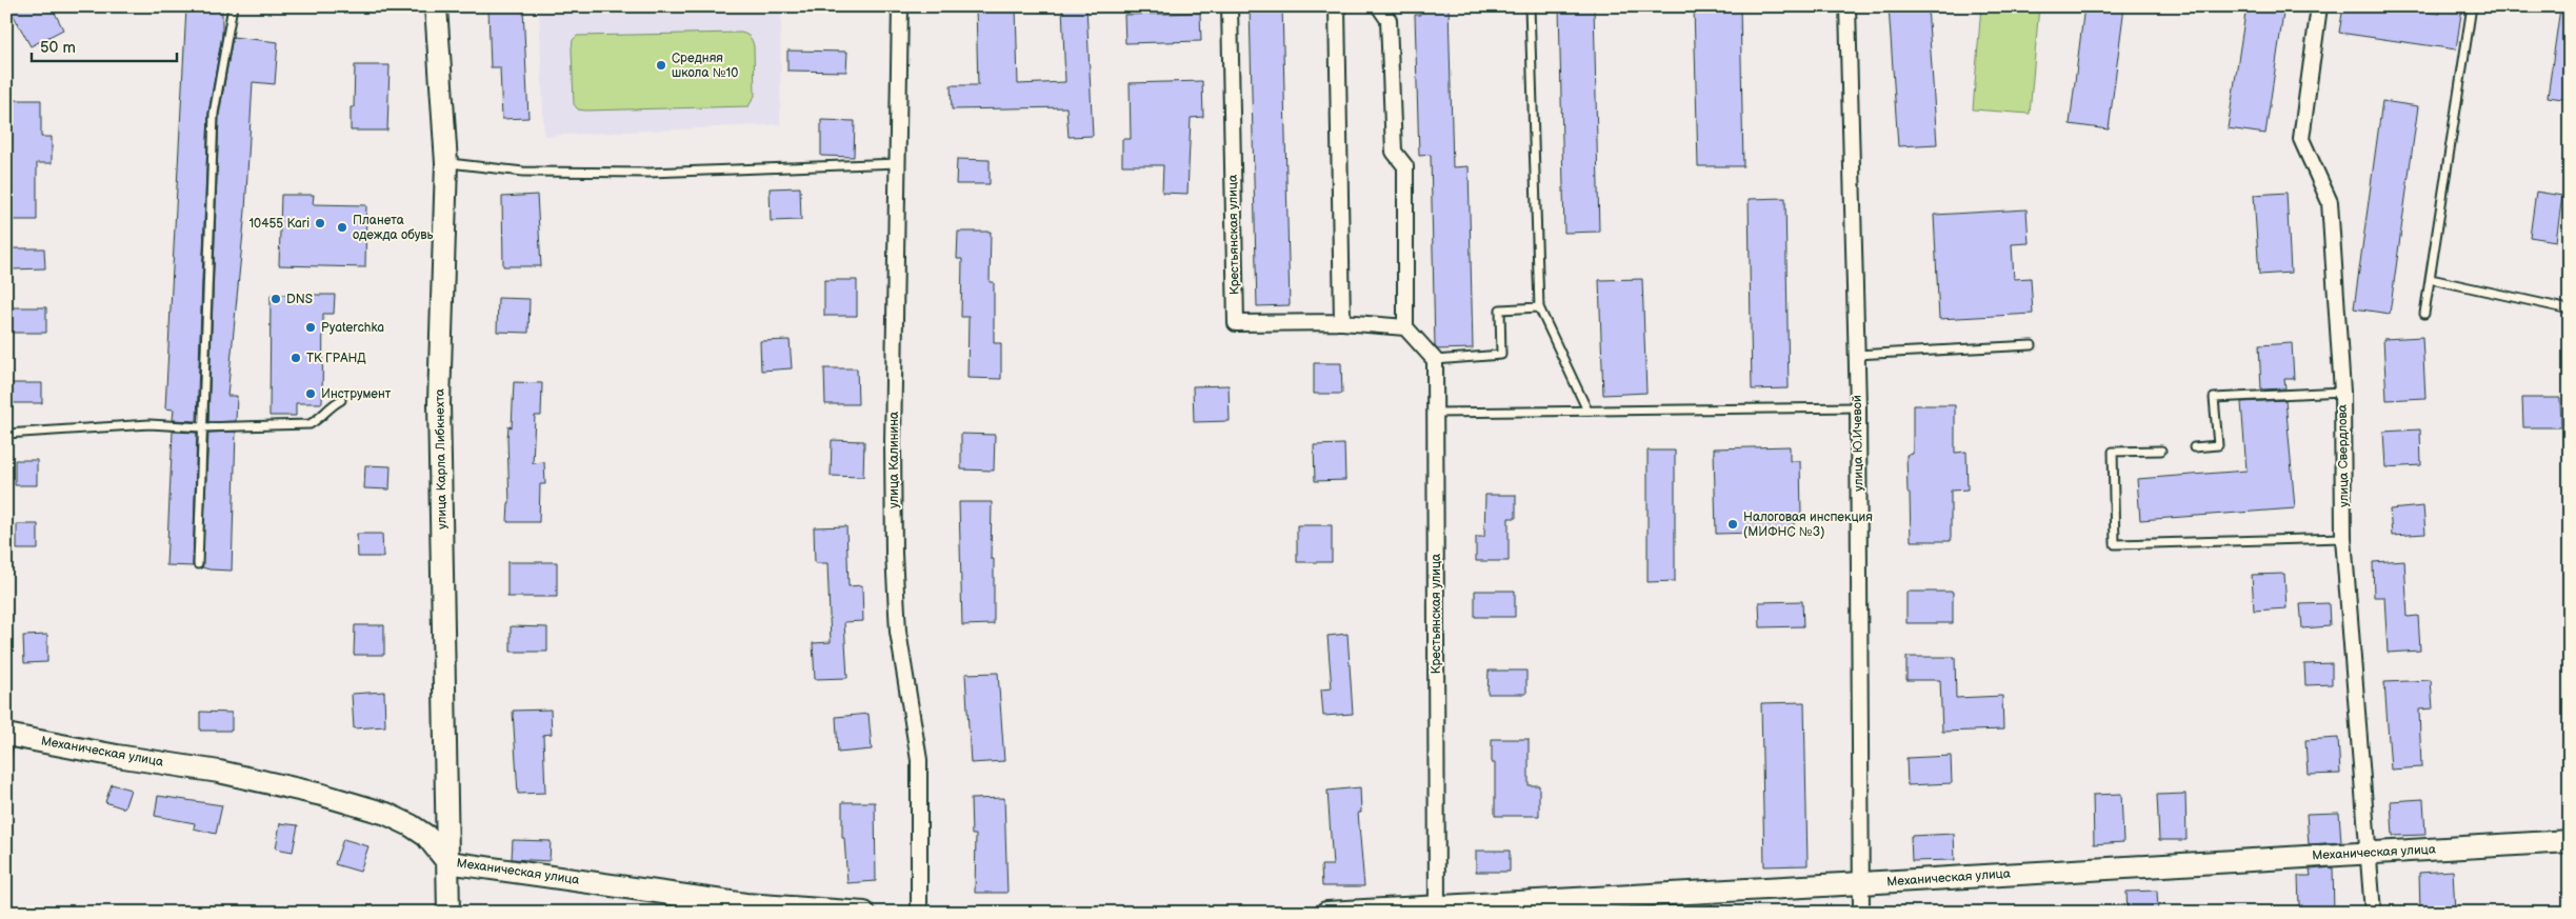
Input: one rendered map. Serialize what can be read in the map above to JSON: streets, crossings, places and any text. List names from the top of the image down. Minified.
{"streets":{"street":["Крестьянская улица","улица Ю.Ичевой","улица Свердлова","улица Карла Либкнехта","улица Калинина","Механическая улица"]},"crossings":[["Крестьянская улица","Механическая улица"],["улица Ю.Ичевой","Механическая улица"],["улица Свердлова","Механическая улица"],["улица Карла Либкнехта","Механическая улица"]],"places":["Средняя школа №10","10455 Kari","Планета одежда обувь","DNS","Pyaterchka","ТК ГРАНД","Инструмент","Налоговая инспекция (МИФНС №3)"],"scale_bar":"50 m"}
